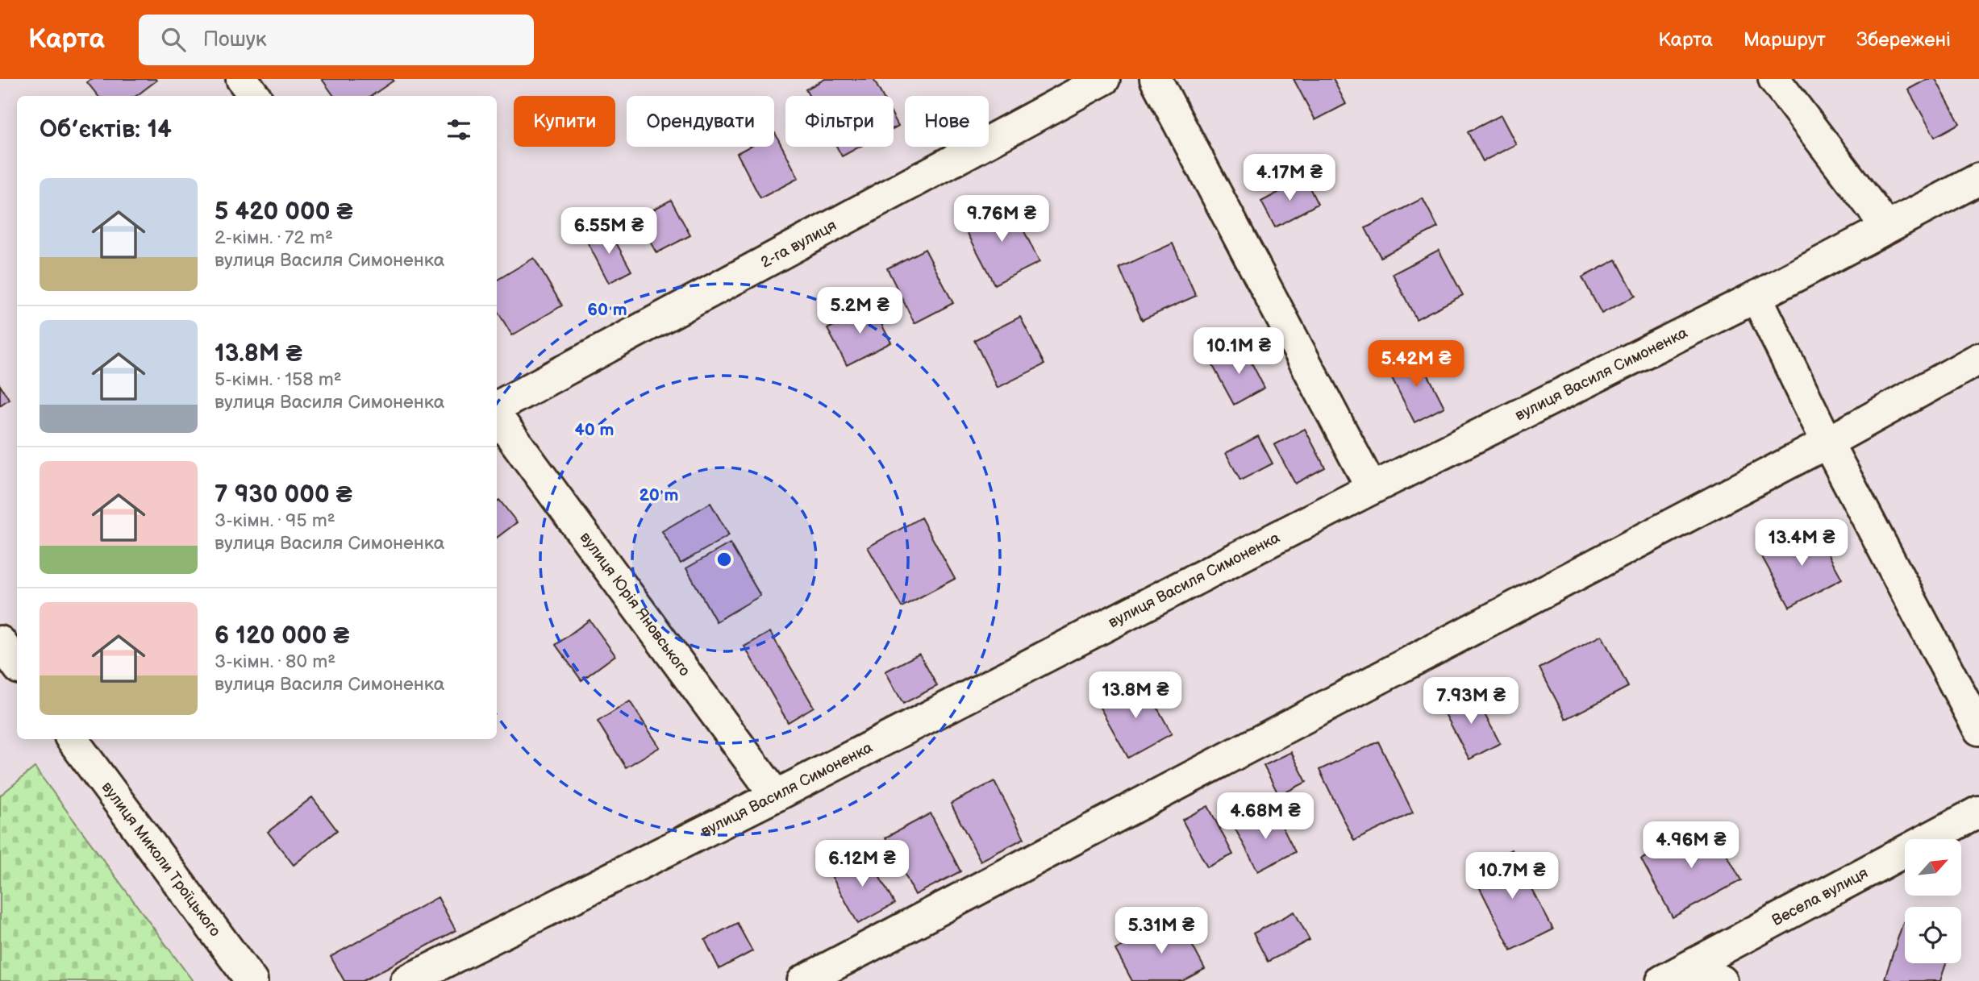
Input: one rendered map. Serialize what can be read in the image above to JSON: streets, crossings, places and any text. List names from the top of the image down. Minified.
{"streets":{"street":["2-га вулиця","вулиця Василя Симоненка","вулиця Юрія Яновського","вулиця Миколи Троїцького","Весела вулиця"]},"crossings":[["вулиця Василя Симоненка","вулиця Юрія Яновського"]],"north":"top right","page":{"header":"Карта","search":"Пошук","nav":["Карта","Маршрут","Збережені"],"chip":["Купити","Орендувати","Фільтри","Нове"],"heading":"Об’єктів: 14","price":["4.17M ₴","9.76M ₴","6.55M ₴","5.2M ₴","10.1M ₴","5.42M ₴","13.4M ₴","13.8M ₴","7.93M ₴","4.68M ₴","4.96M ₴","6.12M ₴","10.7M ₴","5.31M ₴"],"list":[{"name":"5 420 000 ₴","note":"2-кімн. · 72 m² · вулиця Василя Симоненка"},{"name":"13.8M ₴","note":"5-кімн. · 158 m² · вулиця Василя Симоненка"},{"name":"7 930 000 ₴","note":"3-кімн. · 95 m² · вулиця Василя Симоненка"},{"name":"6 120 000 ₴","note":"3-кімн. · 80 m² · вулиця Василя Симоненка"}]},"rings":["60 m","40 m","20 m"]}
